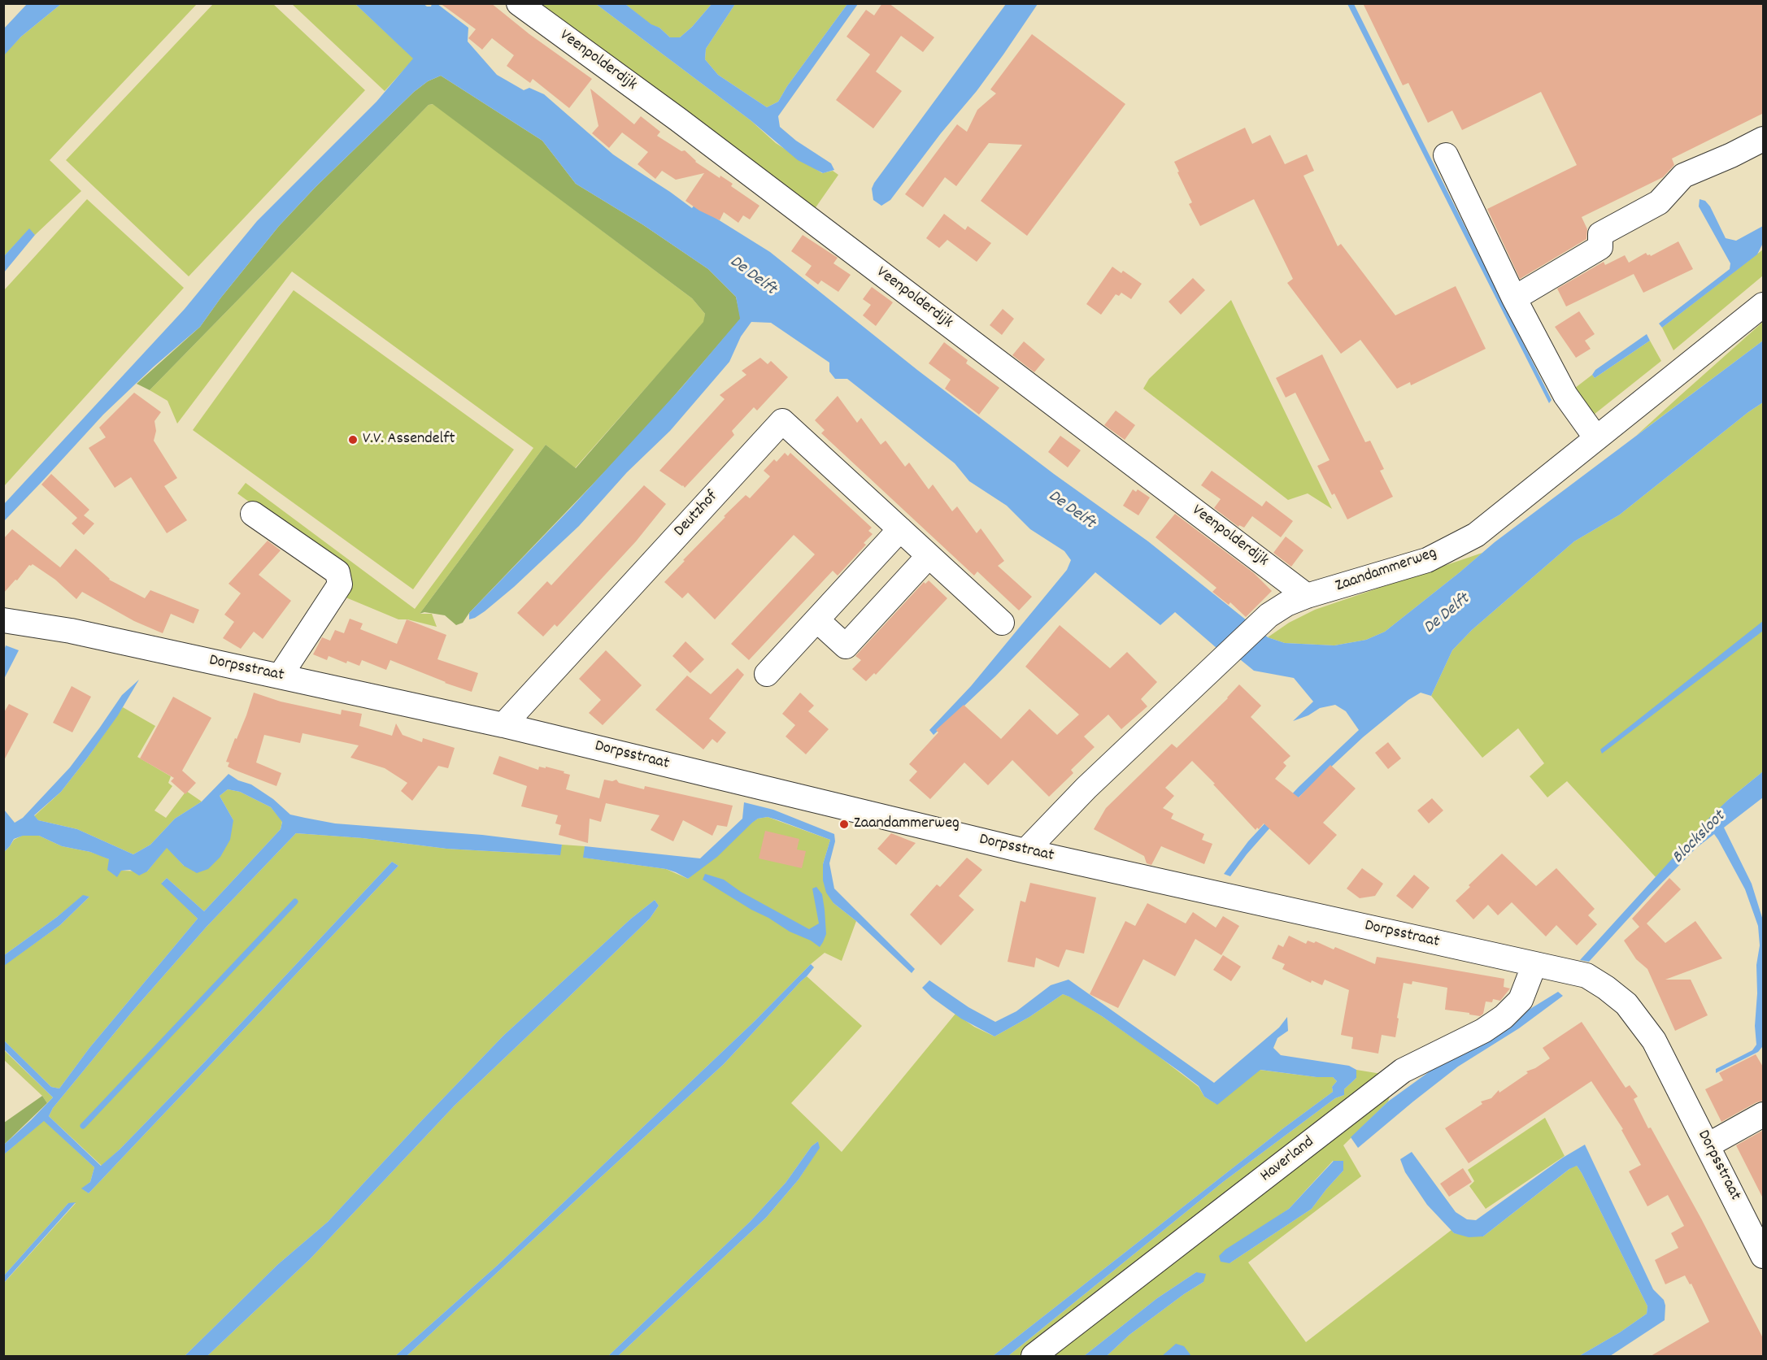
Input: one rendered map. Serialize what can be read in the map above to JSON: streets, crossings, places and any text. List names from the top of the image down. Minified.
{"streets":{"street":["Veenpolderdijk","Deutzhof","Zaandammerweg","Dorpsstraat","Haverland"]},"crossings":[["Veenpolderdijk","Zaandammerweg"],["Deutzhof","Dorpsstraat"],["Zaandammerweg","Dorpsstraat"],["Dorpsstraat","Haverland"]],"water":["De Delft","Blocksloot"],"places":["V.V. Assendelft","Zaandammerweg"]}
